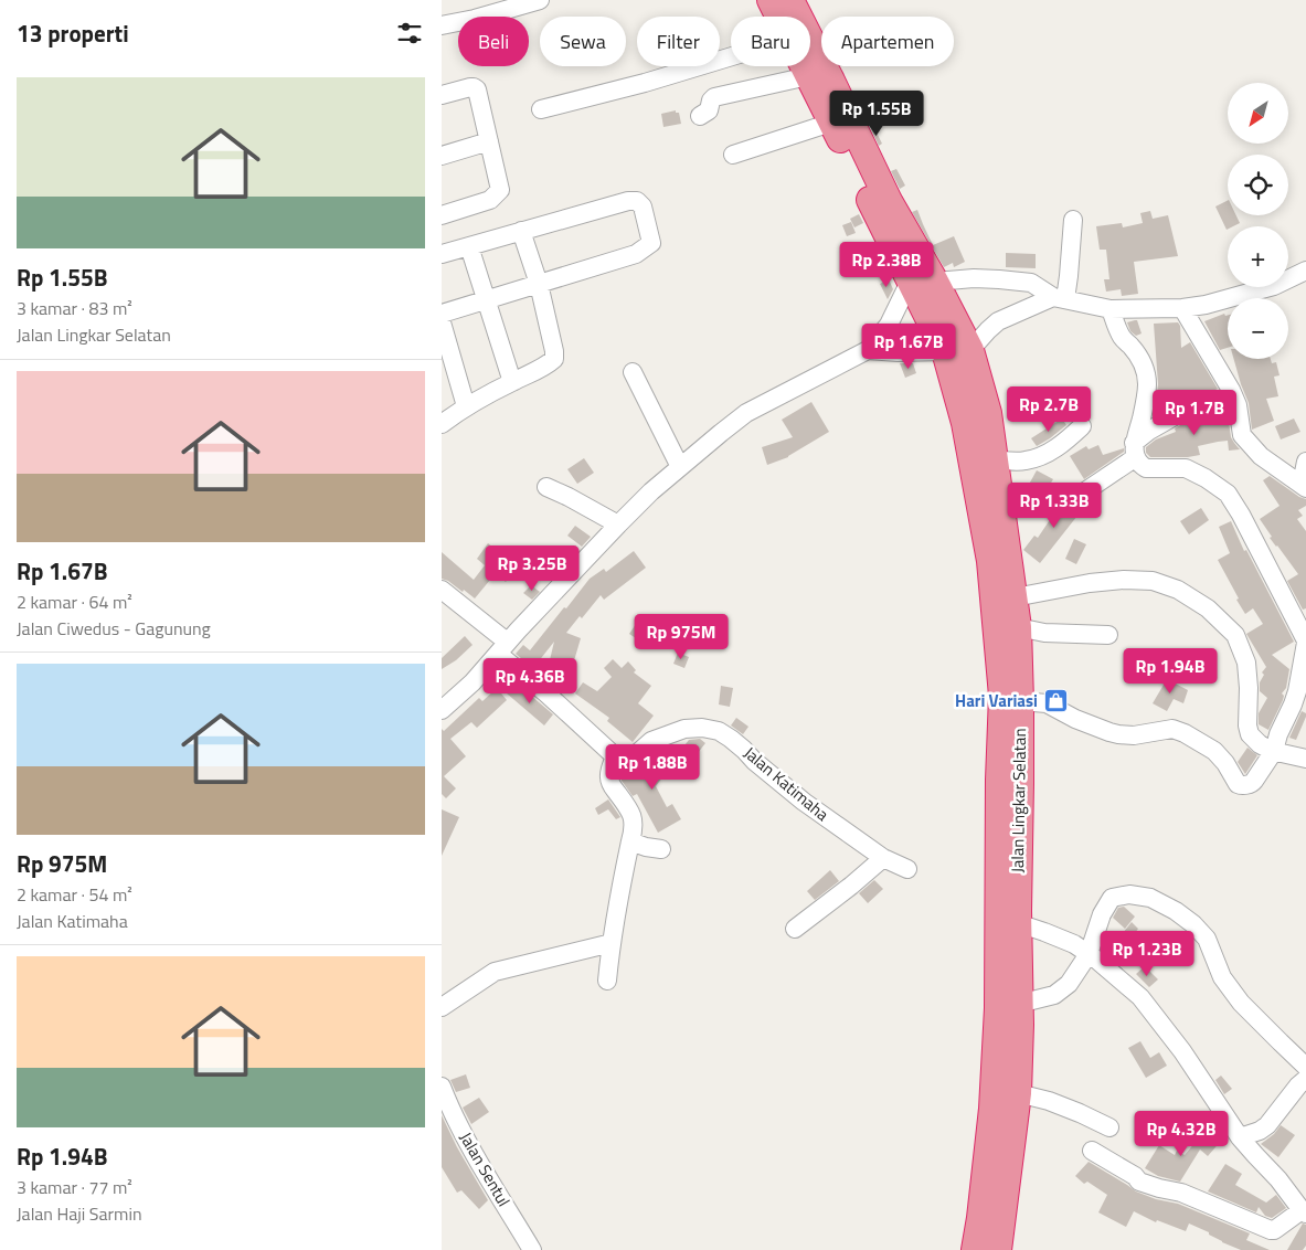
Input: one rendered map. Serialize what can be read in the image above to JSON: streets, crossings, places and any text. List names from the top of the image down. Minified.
{"streets":{"highway":["Jalan Lingkar Selatan"],"street":["Jalan Katimaha","Jalan Sentul"]},"places":{"shop":["Hari Variasi"]},"north":"bottom left","page":{"heading":"13 properti","chip":["Beli","Sewa","Filter","Baru","Apartemen"],"list":[{"name":"Rp 1.55B","note":"3 kamar · 83 m² · Jalan Lingkar Selatan"},{"name":"Rp 1.67B","note":"2 kamar · 64 m² · Jalan Ciwedus - Gagunung"},{"name":"Rp 975M","note":"2 kamar · 54 m² · Jalan Katimaha"},{"name":"Rp 1.94B","note":"3 kamar · 77 m² · Jalan Haji Sarmin"}],"map_buttons":["+","−"],"price":["Rp 1.55B","Rp 2.38B","Rp 1.67B","Rp 2.7B","Rp 1.7B","Rp 1.33B","Rp 3.25B","Rp 975M","Rp 1.94B","Rp 4.36B","Rp 1.88B","Rp 1.23B","Rp 4.32B"]}}
